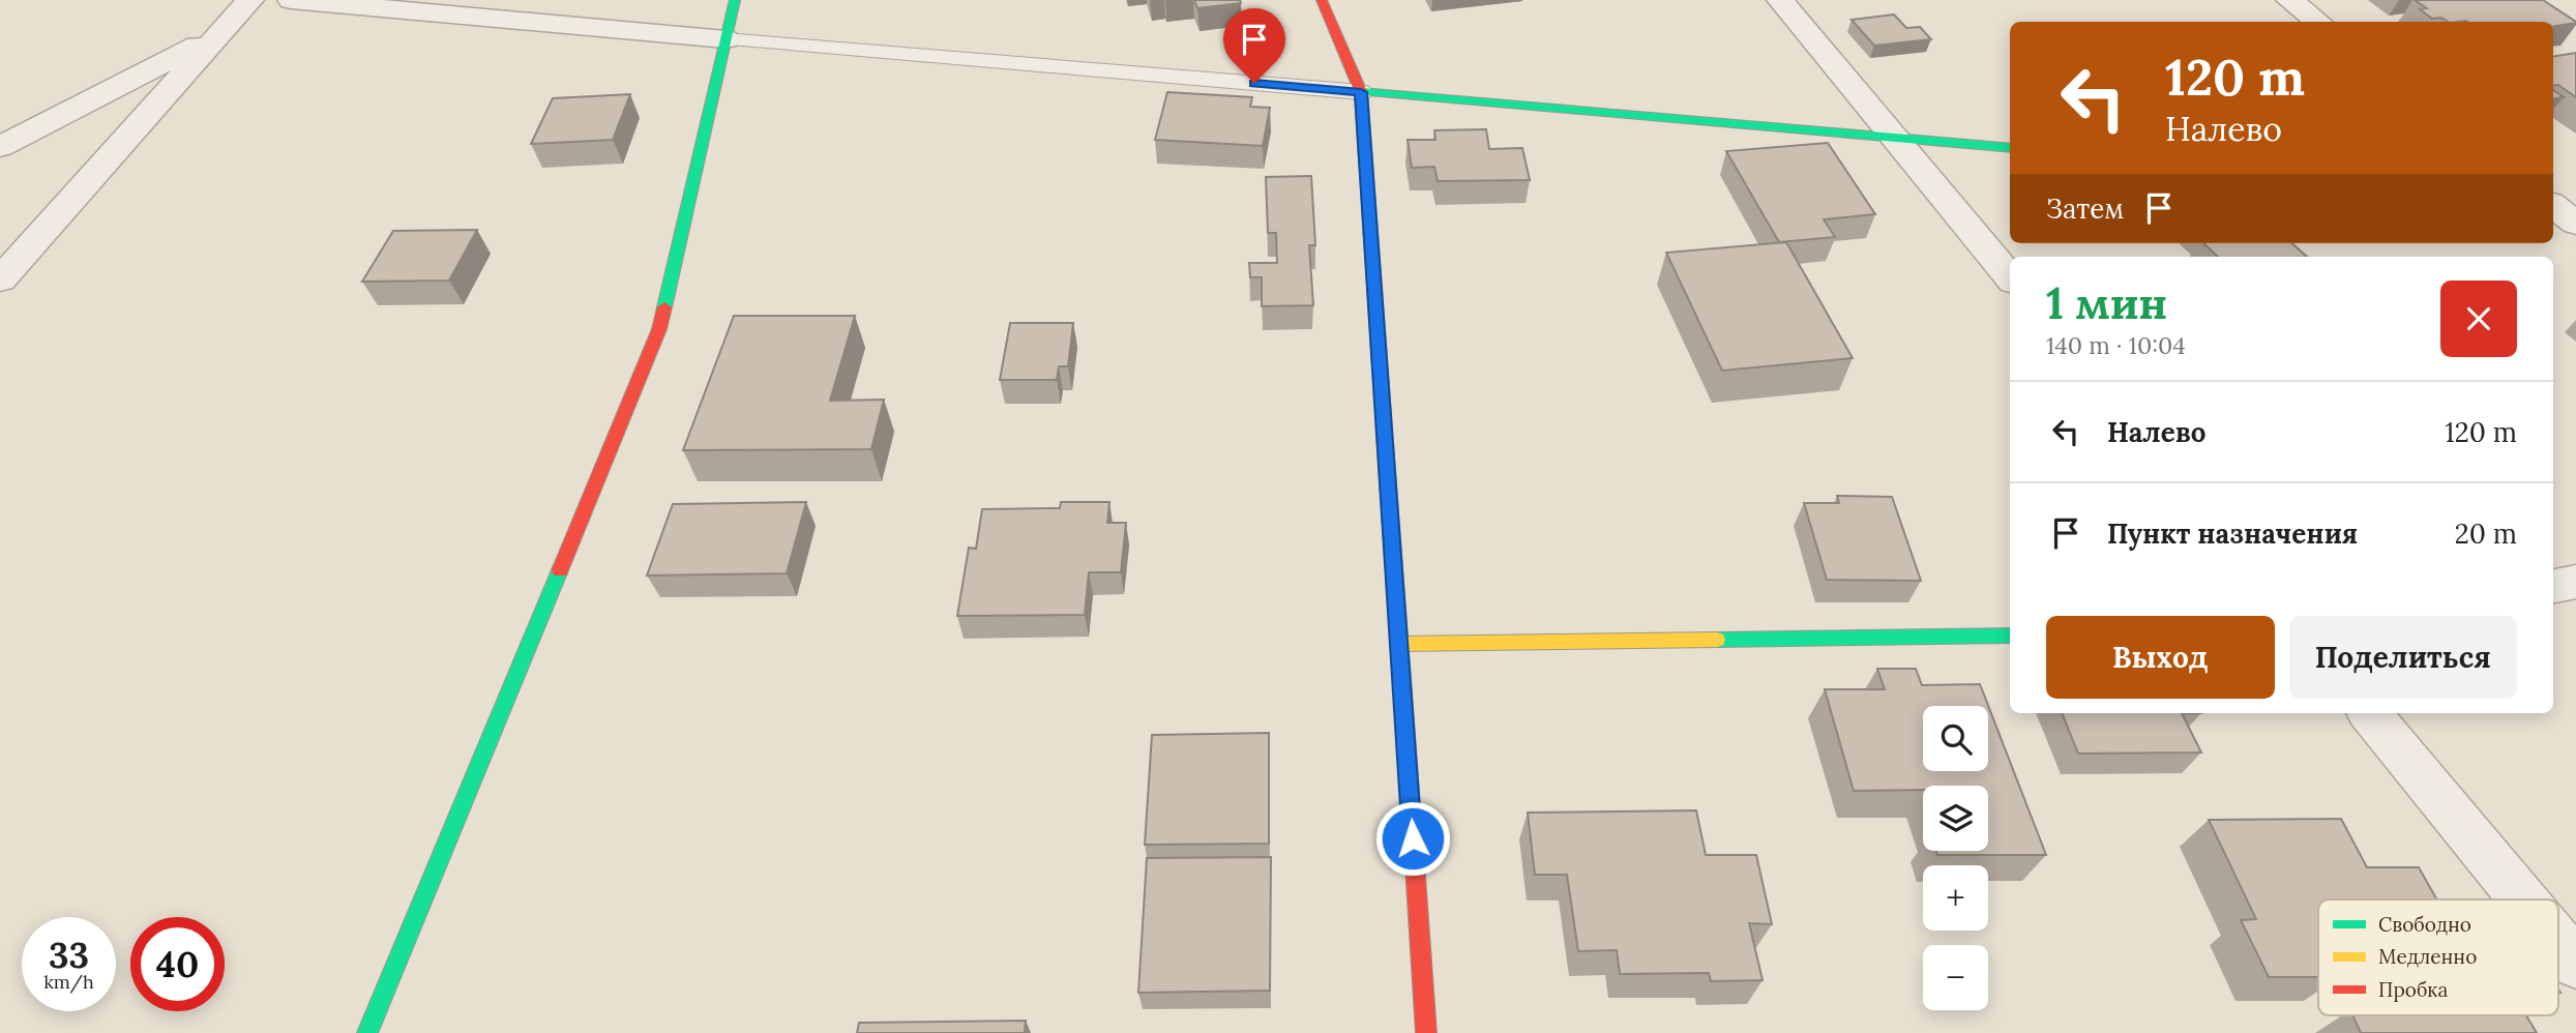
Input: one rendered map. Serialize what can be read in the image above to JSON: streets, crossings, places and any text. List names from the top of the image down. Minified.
{"legend":["Свободно","Медленно","Пробка"],"page":{"turn":["120 m","Налево"],"then":"Затем","heading":["1 мин","140 m · 10:04"],"list":[{"name":"Налево","value":"120 m"},{"name":"Пункт назначения","value":"20 m"}],"buttons":["Выход","Поделиться"],"map_buttons":["+","−"],"speed":"33 km/h","limit":"40"}}
